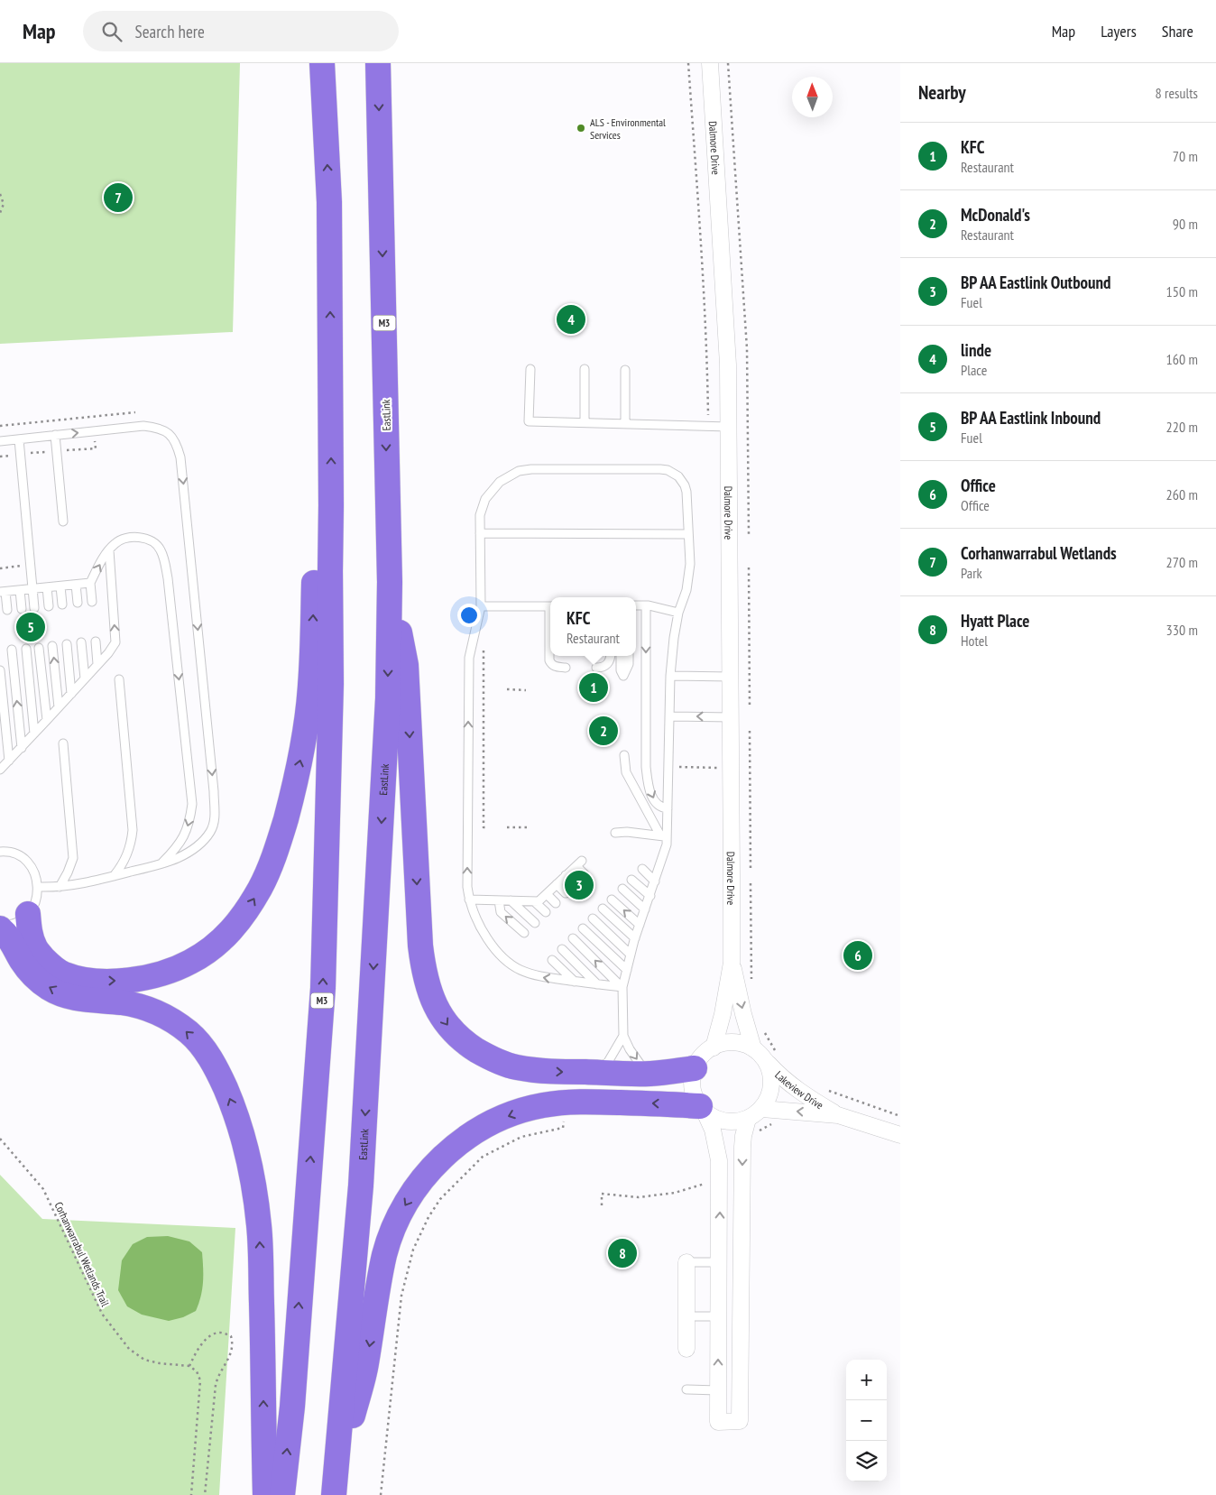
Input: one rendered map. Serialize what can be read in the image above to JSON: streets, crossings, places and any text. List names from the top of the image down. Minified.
{"streets":{"highway":["M3","EastLink"],"street":["Dalmore Drive","Lakeview Drive"],"path":["Corhanwarrabul Wetlands Trail"]},"crossings":[["Dalmore Drive","Lakeview Drive"]],"places":["ALS - Environmental Services"],"north":"top","page":{"header":"Map","search":"Search here","nav":["Map","Layers","Share"],"heading":["Nearby","8 results"],"list":[{"mark":"1","name":"KFC","note":"Restaurant","value":"70 m"},{"mark":"2","name":"McDonald's","note":"Restaurant","value":"90 m"},{"mark":"3","name":"BP AA Eastlink Outbound","note":"Fuel","value":"150 m"},{"mark":"4","name":"linde","note":"Place","value":"160 m"},{"mark":"5","name":"BP AA Eastlink Inbound","note":"Fuel","value":"220 m"},{"mark":"6","name":"Office","note":"Office","value":"260 m"},{"mark":"7","name":"Corhanwarrabul Wetlands","note":"Park","value":"270 m"},{"mark":"8","name":"Hyatt Place","note":"Hotel","value":"330 m"}],"pins":["7","4","5","1","2","3","6","8"],"popup":["KFC","Restaurant"],"map_buttons":["+","−"]}}
